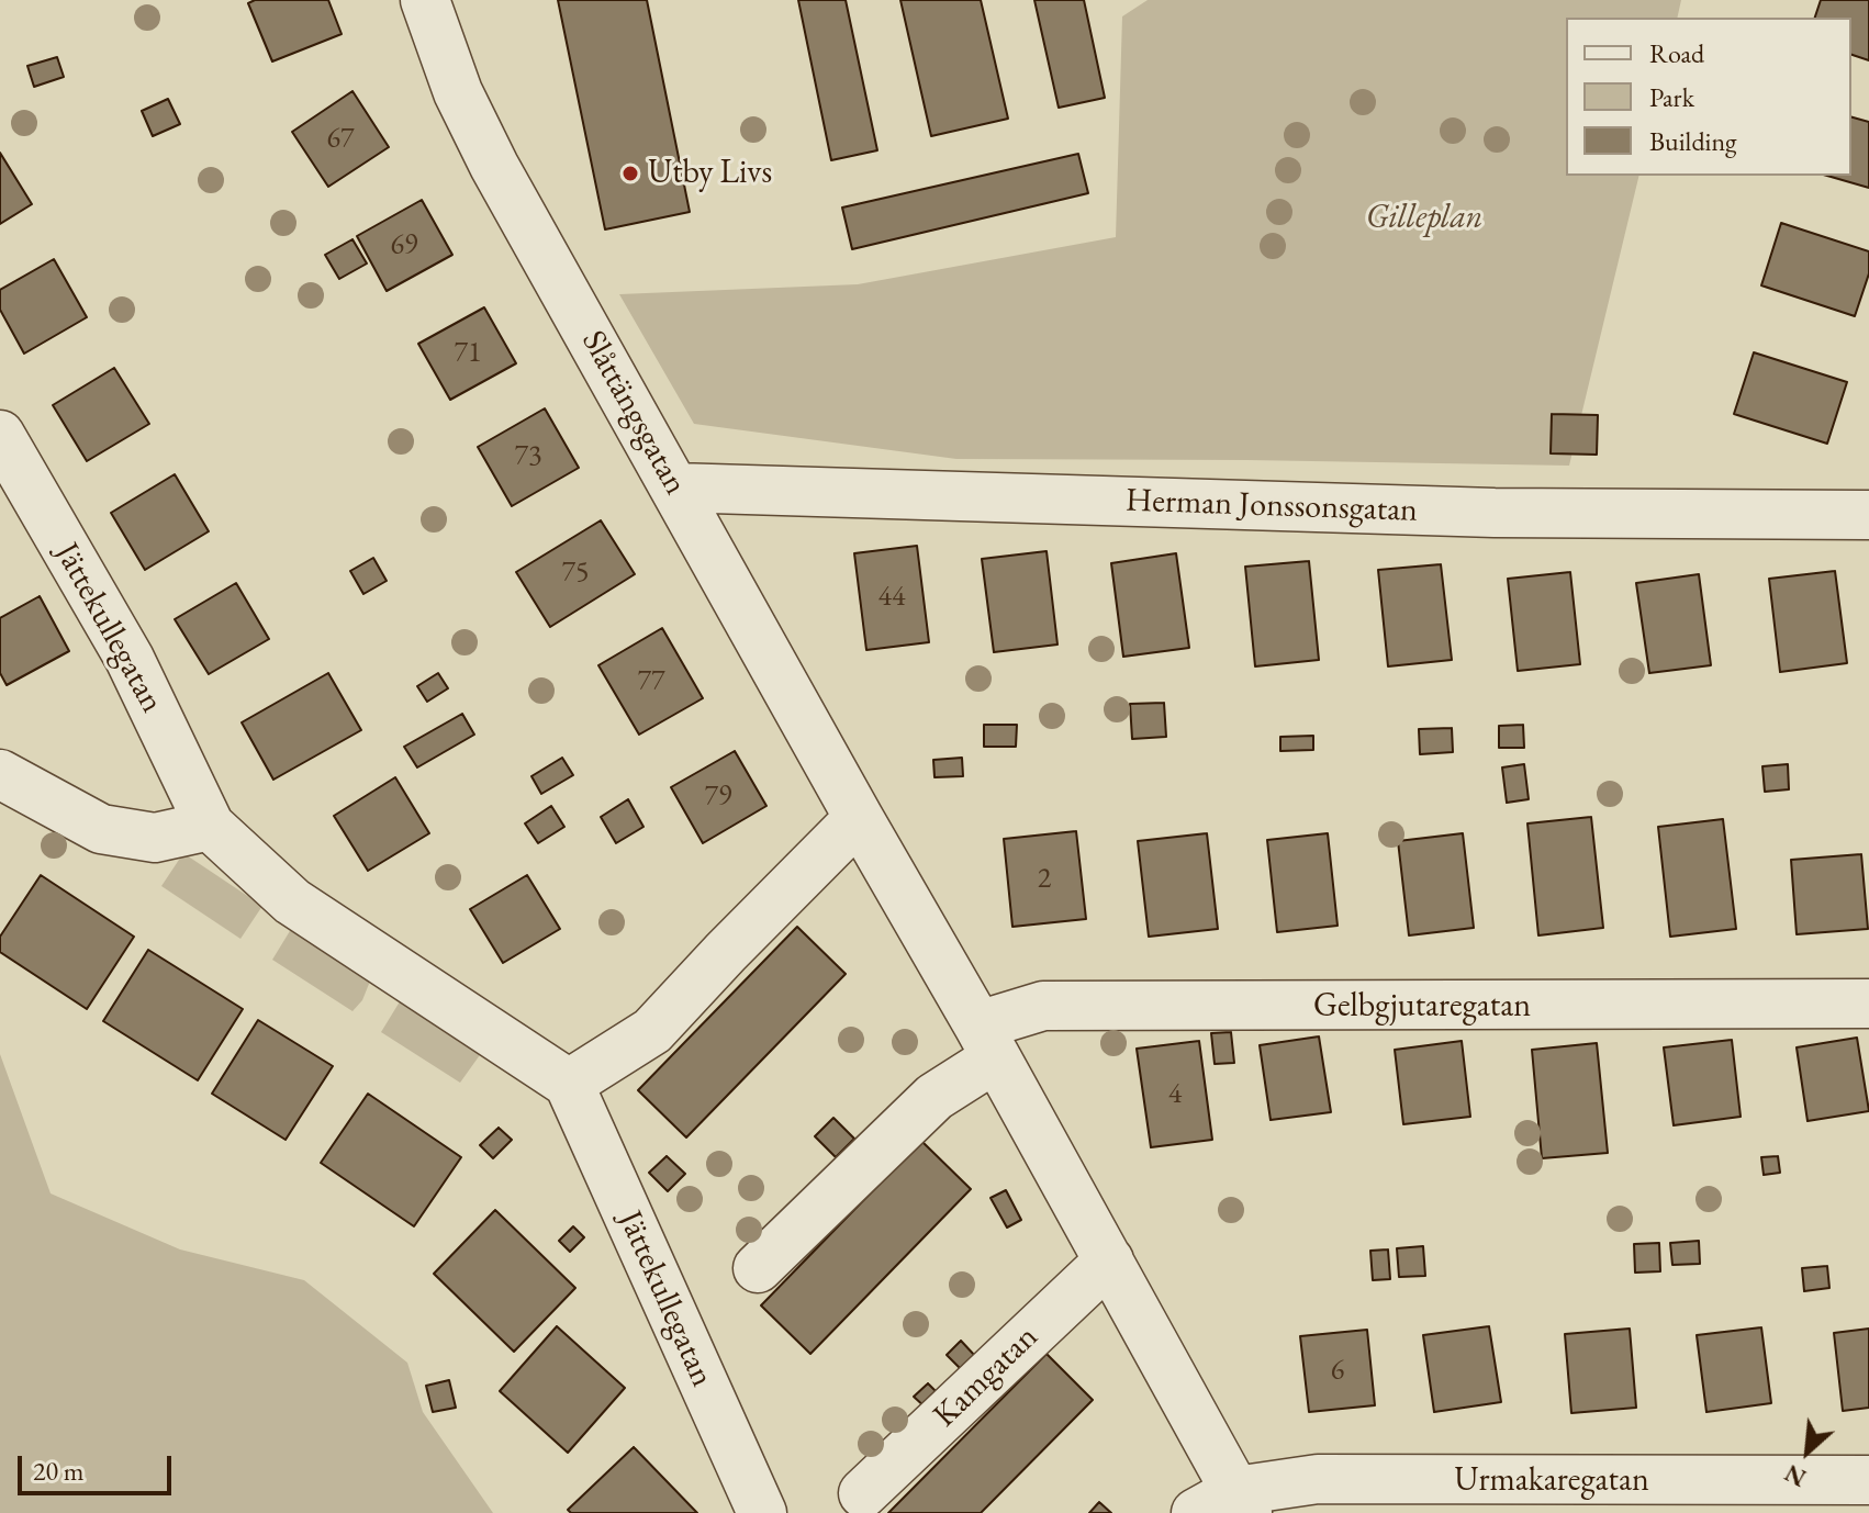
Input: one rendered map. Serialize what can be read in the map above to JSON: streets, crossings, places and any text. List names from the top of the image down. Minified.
{"streets":{"street":["Slåttängsgatan","Herman Jonssonsgatan","Jättekullegatan","Gelbgjutaregatan","Kamgatan","Urmakaregatan"]},"crossings":[["Slåttängsgatan","Herman Jonssonsgatan"]],"parks":["Gilleplan"],"places":["Utby Livs"],"house_numbers":["67","69","71","73","75","44","77","79","2","4","6"],"legend":["Road","Park","Building"],"scale_bar":"20 m","north":"bottom left"}
